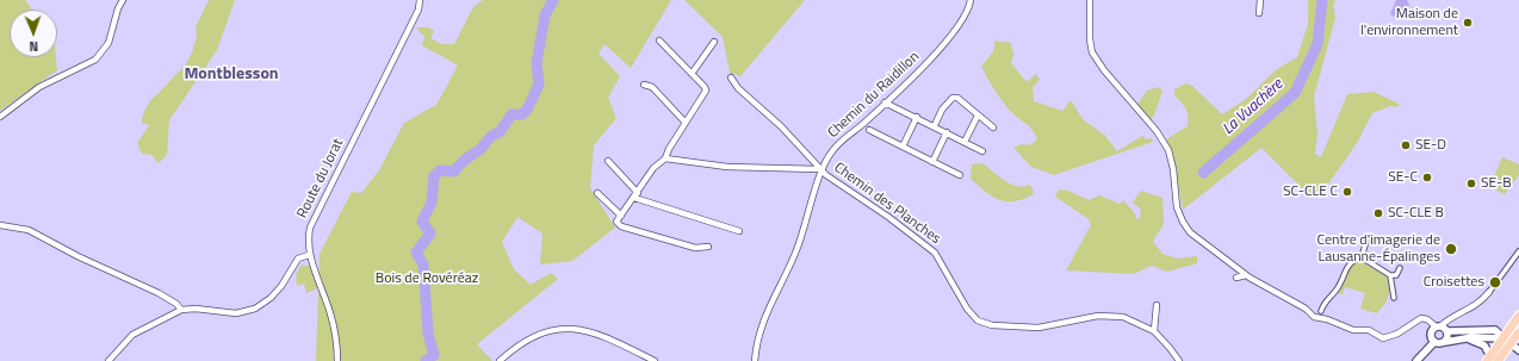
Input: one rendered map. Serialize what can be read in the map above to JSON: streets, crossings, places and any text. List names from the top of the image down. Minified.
{"streets":{"street":["Chemin du Raidillon","Route du Jorat","Chemin des Planches"]},"crossings":[["Chemin du Raidillon","Chemin des Planches"]],"districts":["Montblesson"],"water":["La Vuachère"],"parks":["Bois de Rovéréaz"],"places":["Maison de l'environnement","SE-D","SE-C","SE-B","SC-CLE C","SC-CLE B","Centre d'imagerie de Lausanne-Épalinges","Croisettes"],"north":"bottom"}
